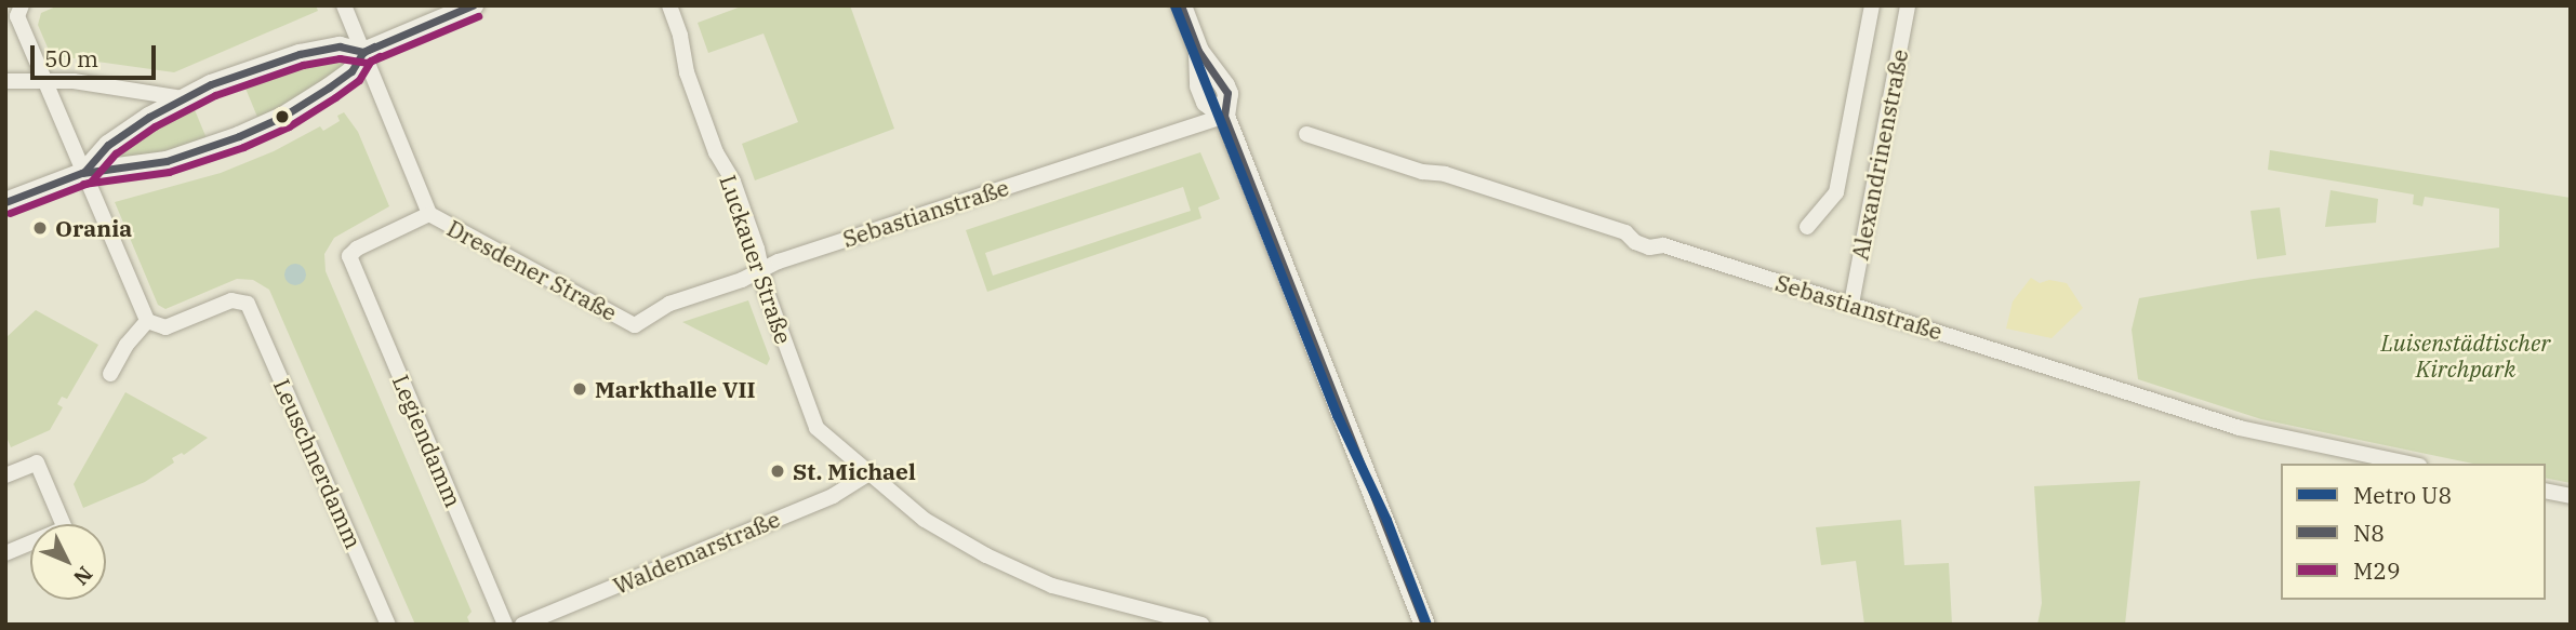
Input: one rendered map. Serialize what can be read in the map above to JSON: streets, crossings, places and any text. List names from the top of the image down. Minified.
{"streets":{"street":["Alexandrinenstraße","Sebastianstraße","Luckauer Straße","Dresdener Straße","Legiendamm","Leuschnerdamm","Waldemarstraße"]},"crossings":[["Alexandrinenstraße","Sebastianstraße"],["Sebastianstraße","Luckauer Straße"],["Sebastianstraße","Dresdener Straße"],["Luckauer Straße","Waldemarstraße"],["Dresdener Straße","Legiendamm"]],"parks":["Luisenstädtischer Kirchpark"],"places":["Orania","Markthalle VII","St. Michael"],"lines":["metro line U8","transit line N8","transit line M29"],"legend":["Metro U8","N8","M29"],"scale_bar":"50 m","north":"bottom right"}
